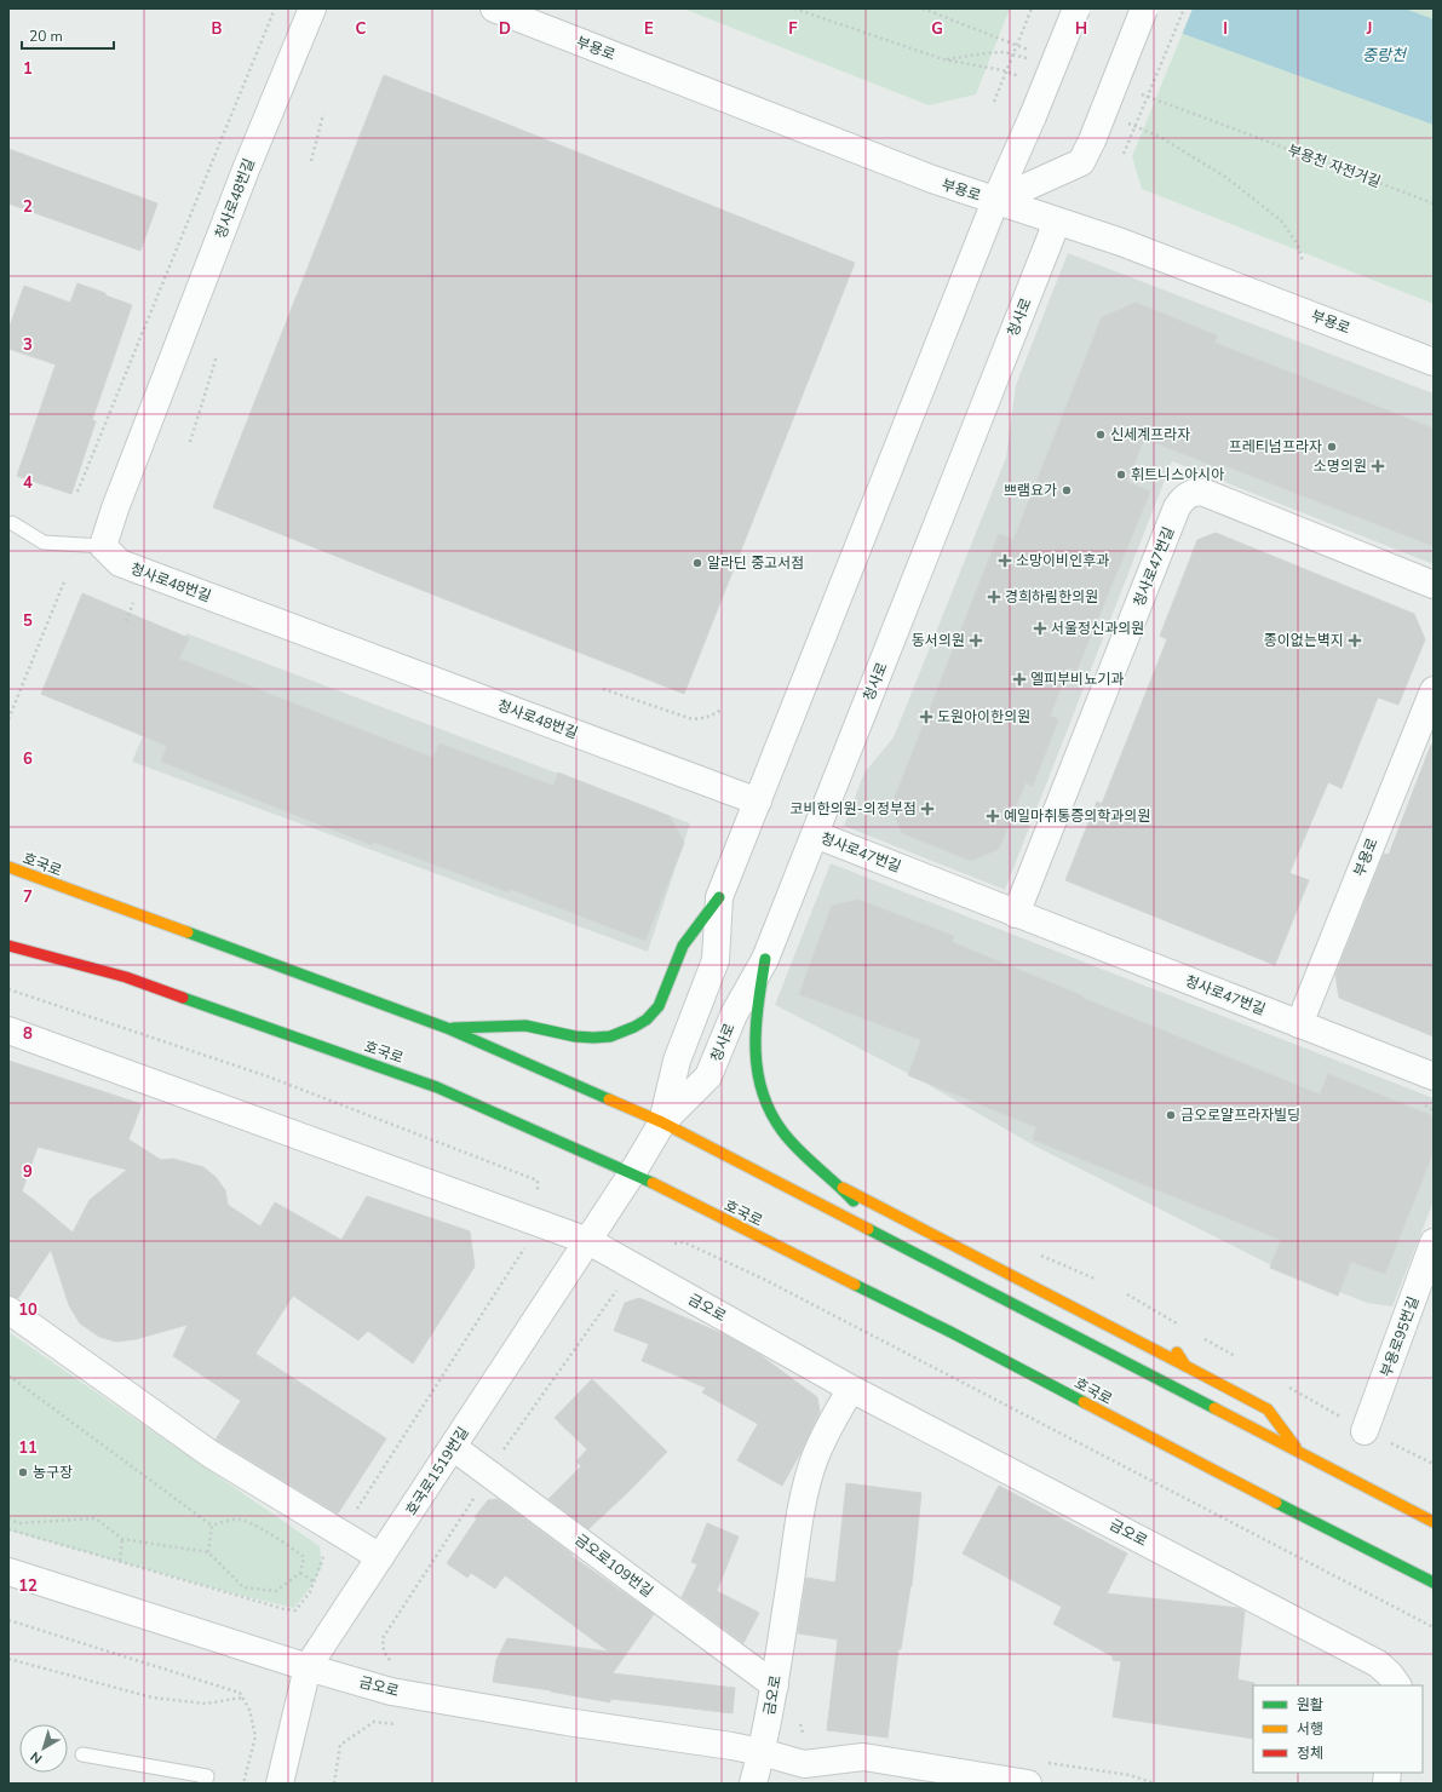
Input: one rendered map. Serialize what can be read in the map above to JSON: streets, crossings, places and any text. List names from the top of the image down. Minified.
{"streets":{"main road":["호국로"],"street":["부용로","청사로48번길","청사로","청사로47번길","금오로","부용로95번길","호국로1519번길","금오로109번길"],"path":["부용천 자전거길"]},"crossings":[["부용로","청사로"],["부용로","청사로47번길"],["청사로48번길","청사로"],["청사로","청사로47번길"],["청사로","호국로"],["청사로","호국로1519번길"],["호국로","호국로1519번길"],["금오로","호국로1519번길"],["금오로","금오로109번길"],["호국로1519번길","금오로109번길"]],"water":["중랑천"],"places":{"other":["신세계프라자","프레티넘프라자","휘트니스아시아","쁘램요가","알라딘 중고서점","금오로얄프라자빌딩","농구장"],"health":["소명의원","소망이비인후과","경희하림한의원","서울정신과의원","동서의원","종이없는벽지","엘피부비뇨기과","도원아이한의원","코비한의원-의정부점","예일마취통증의학과의원"]},"legend":["원활","서행","정체"],"scale_bar":"20 m","north":"bottom left","grid":{"columns":["B","C","D","E","F","G","H","I","J"],"rows":["1","2","3","4","5","6","7","8","9","10","11","12"]}}
